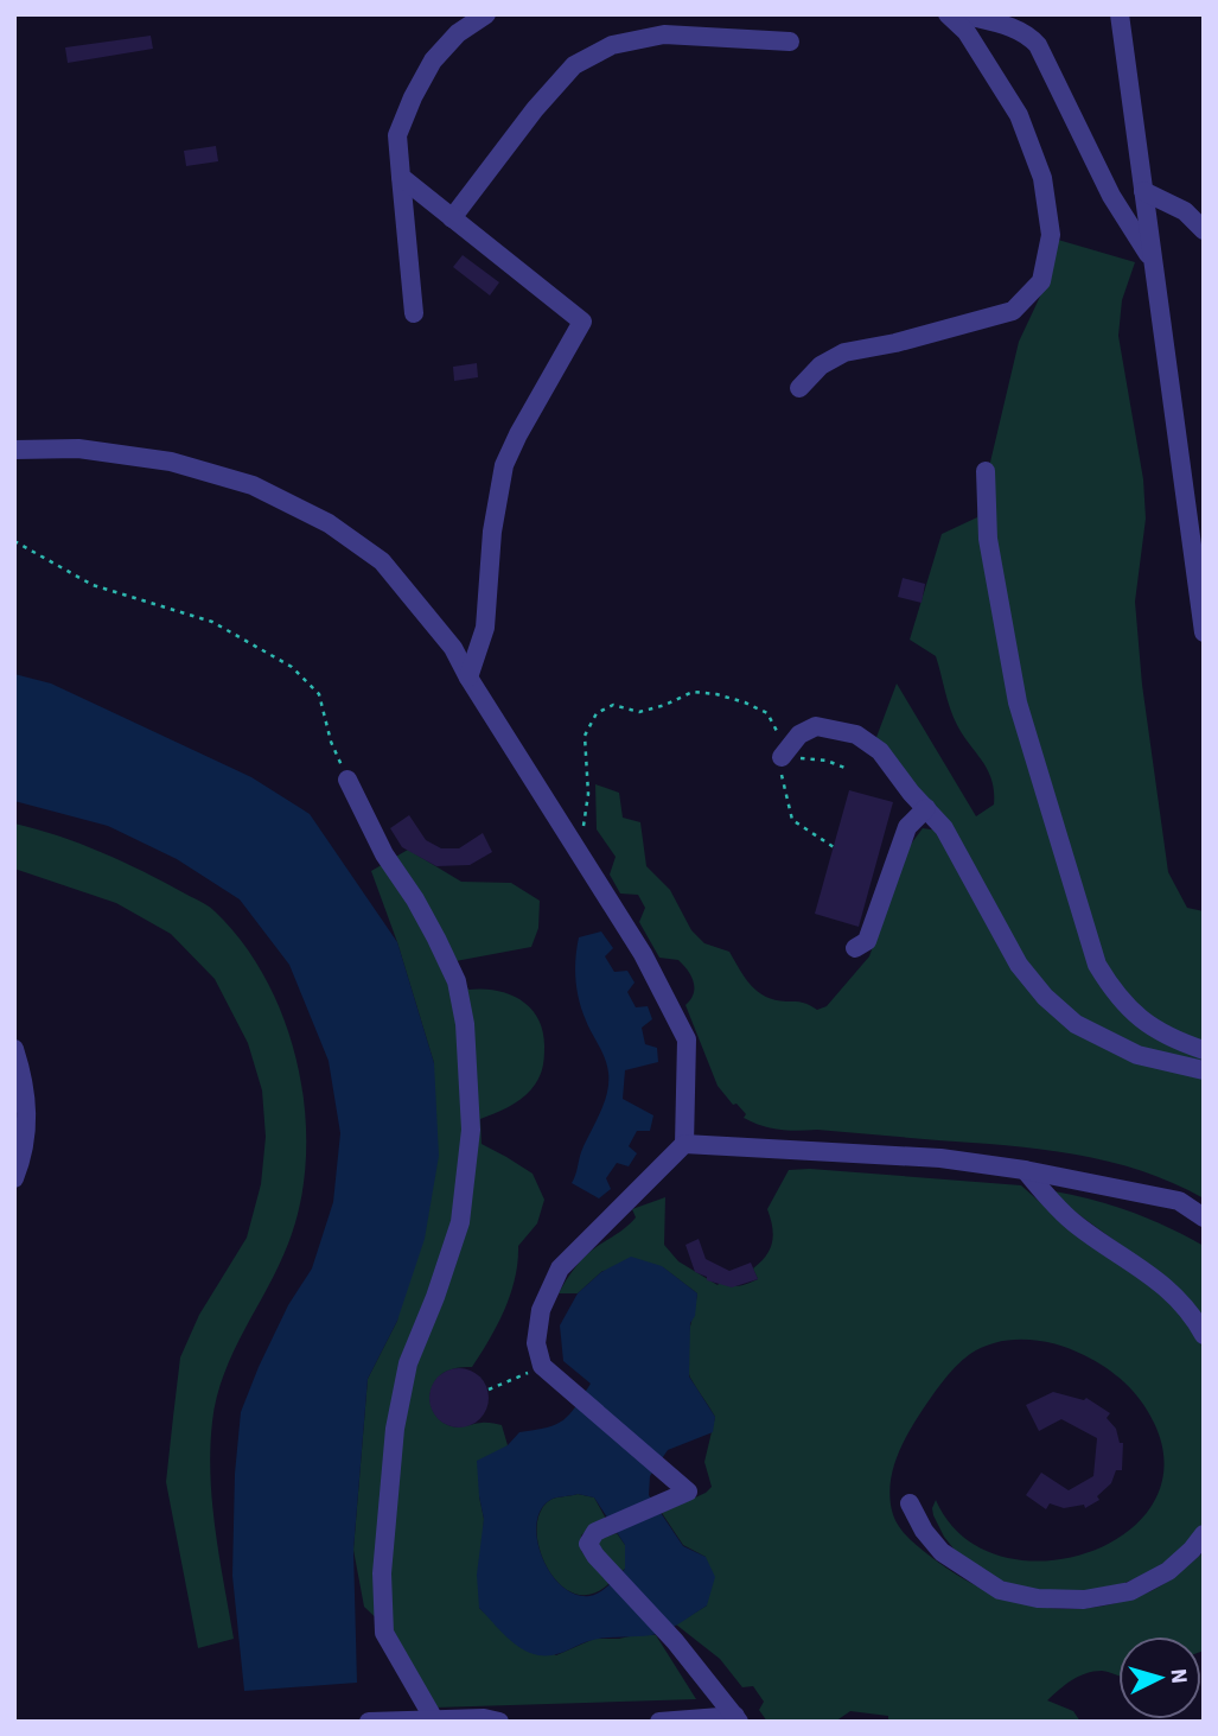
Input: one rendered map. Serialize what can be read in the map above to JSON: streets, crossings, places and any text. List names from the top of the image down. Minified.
{"north":"right"}
